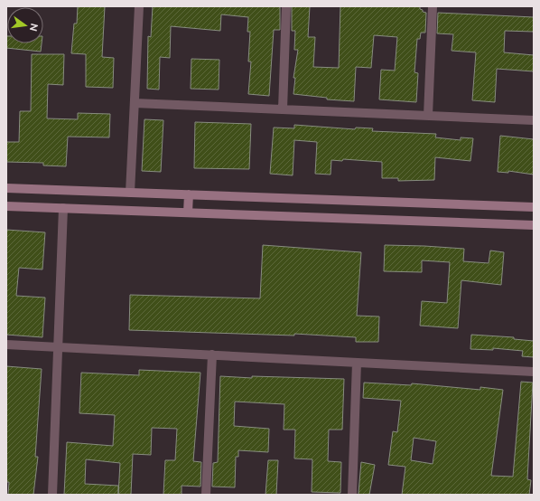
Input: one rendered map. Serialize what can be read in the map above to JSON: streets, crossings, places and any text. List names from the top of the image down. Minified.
{"north":"right"}
